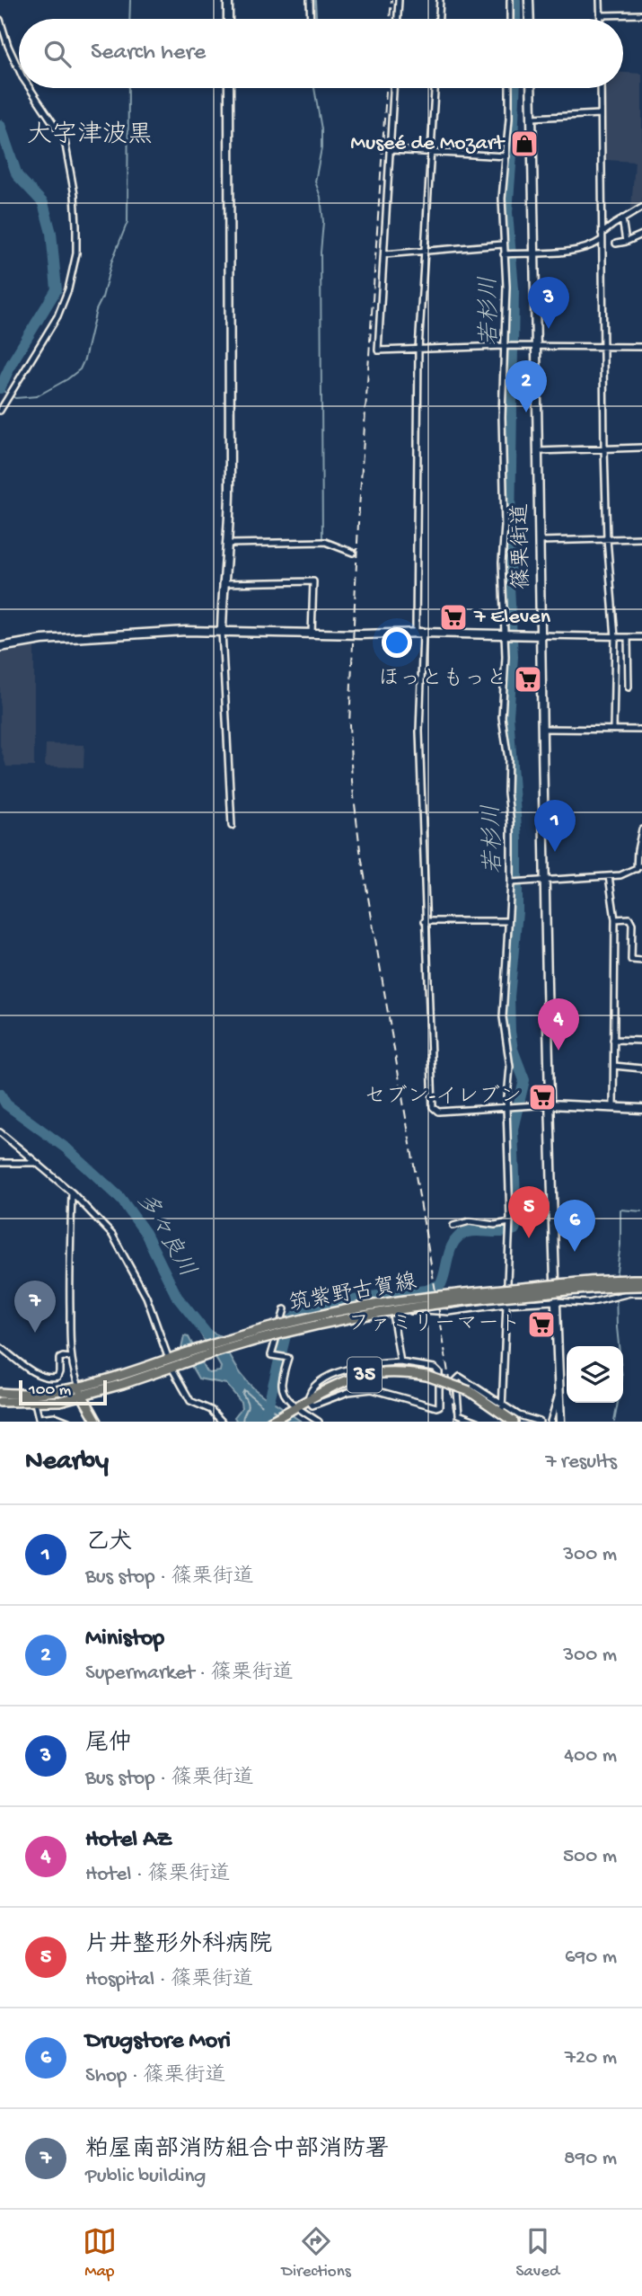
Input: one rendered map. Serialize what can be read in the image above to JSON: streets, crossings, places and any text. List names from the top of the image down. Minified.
{"streets":{"main road":["篠栗街道","筑紫野古賀線","35"]},"districts":["大字津波黒"],"water":["若杉川","多々良川"],"places":{"shop":["Museé de Mozart"],"supermarket":["7 Eleven","ほっともっと","セブン-イレブン","ファミリーマート"]},"scale_bar":"100 m","page":{"search":"Search here","pins":["3","2","1","4","5","6","7"],"scale":"100 m","heading":["Nearby","7 results"],"list":[{"mark":"1","name":"乙犬","note":"Bus stop · 篠栗街道","value":"300 m"},{"mark":"2","name":"Ministop","note":"Supermarket · 篠栗街道","value":"300 m"},{"mark":"3","name":"尾仲","note":"Bus stop · 篠栗街道","value":"400 m"},{"mark":"4","name":"Hotel AZ","note":"Hotel · 篠栗街道","value":"500 m"},{"mark":"5","name":"片井整形外科病院","note":"Hospital · 篠栗街道","value":"690 m"},{"mark":"6","name":"Drugstore Mori","note":"Shop · 篠栗街道","value":"720 m"},{"mark":"7","name":"粕屋南部消防組合中部消防署","note":"Public building","value":"890 m"}],"nav":["Map","Directions","Saved"]}}
